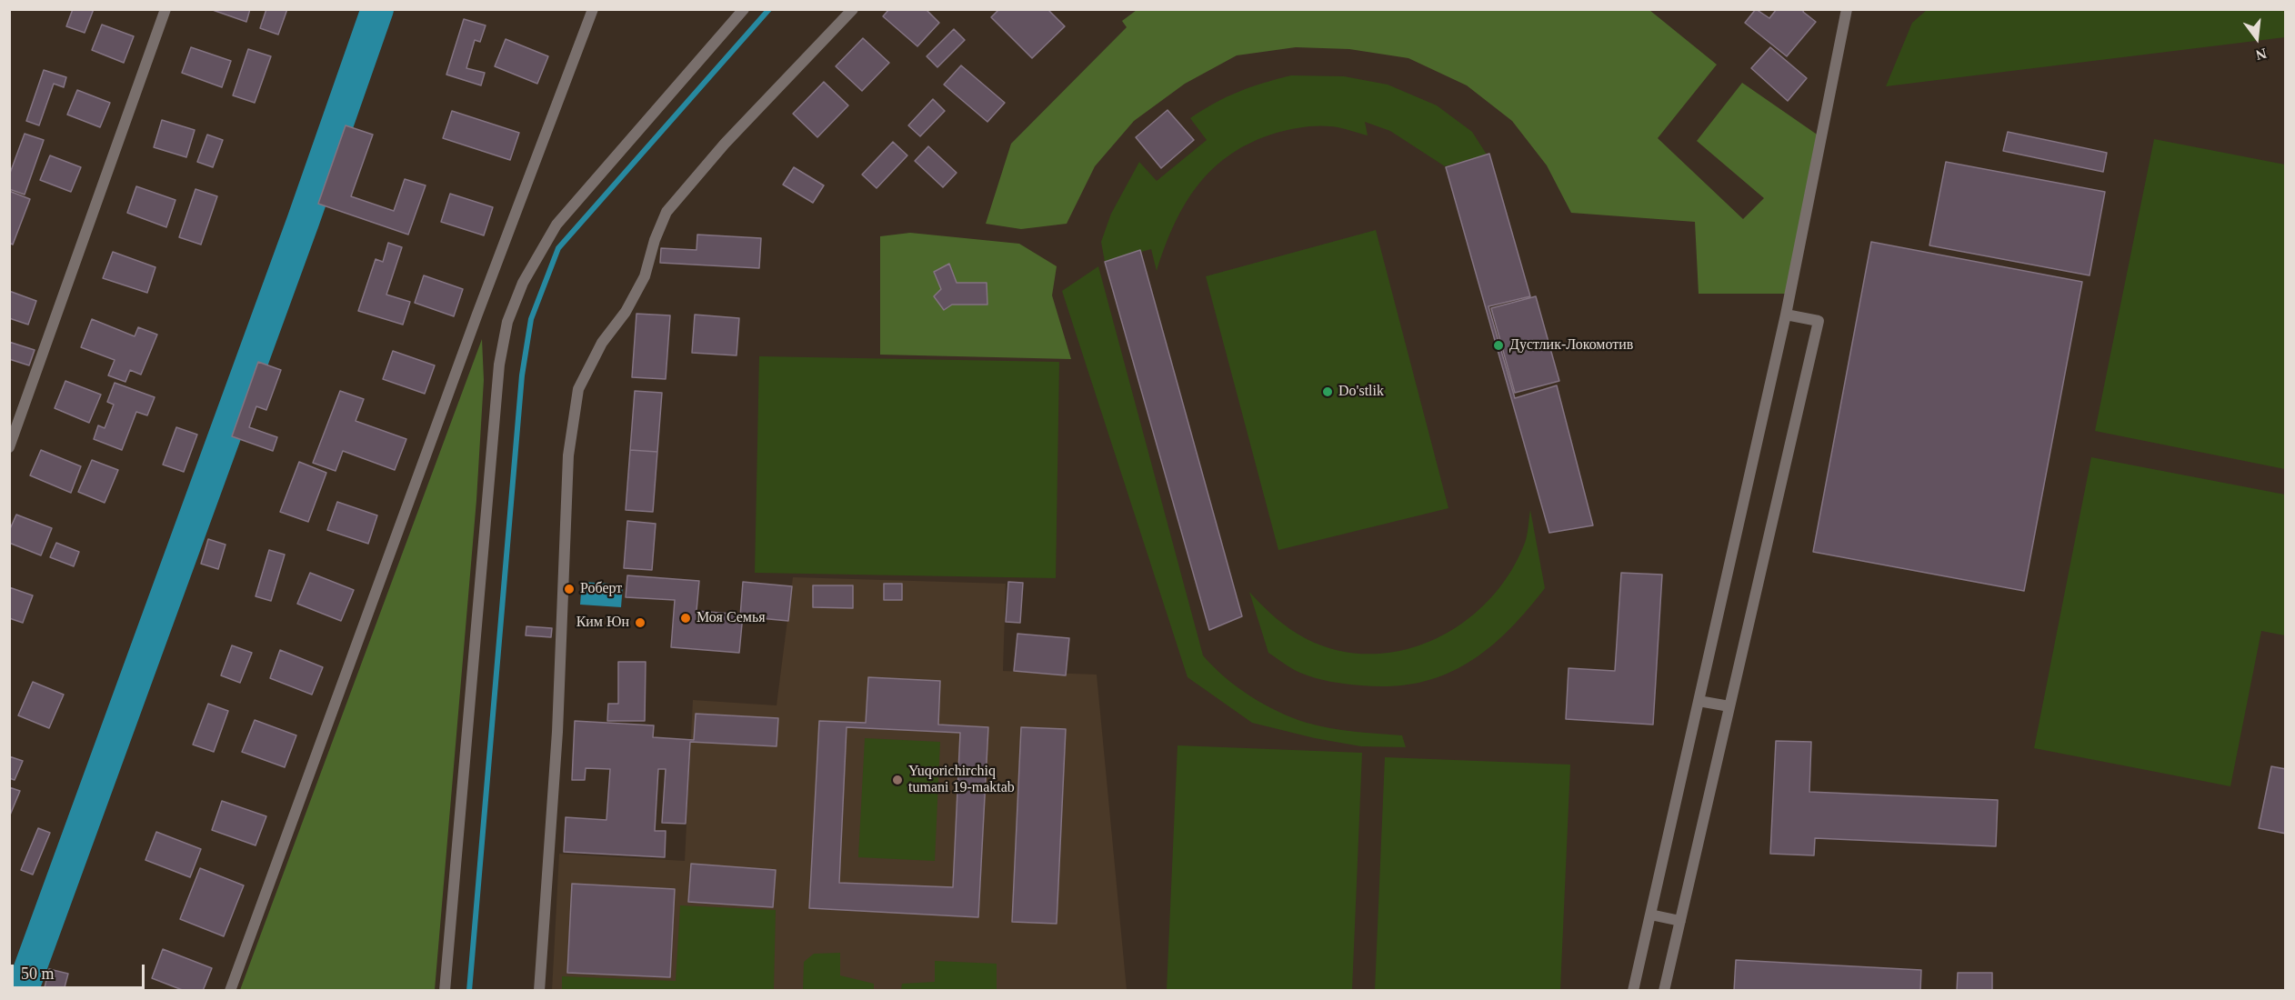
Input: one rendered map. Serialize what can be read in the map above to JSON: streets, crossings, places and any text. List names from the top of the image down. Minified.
{"places":["Дустлик-Локомотив","Do'stlik","Роберт","Моя Семья","Ким Юн","Yuqorichirchiq tumani 19-maktab"],"scale_bar":"50 m","north":"bottom"}
